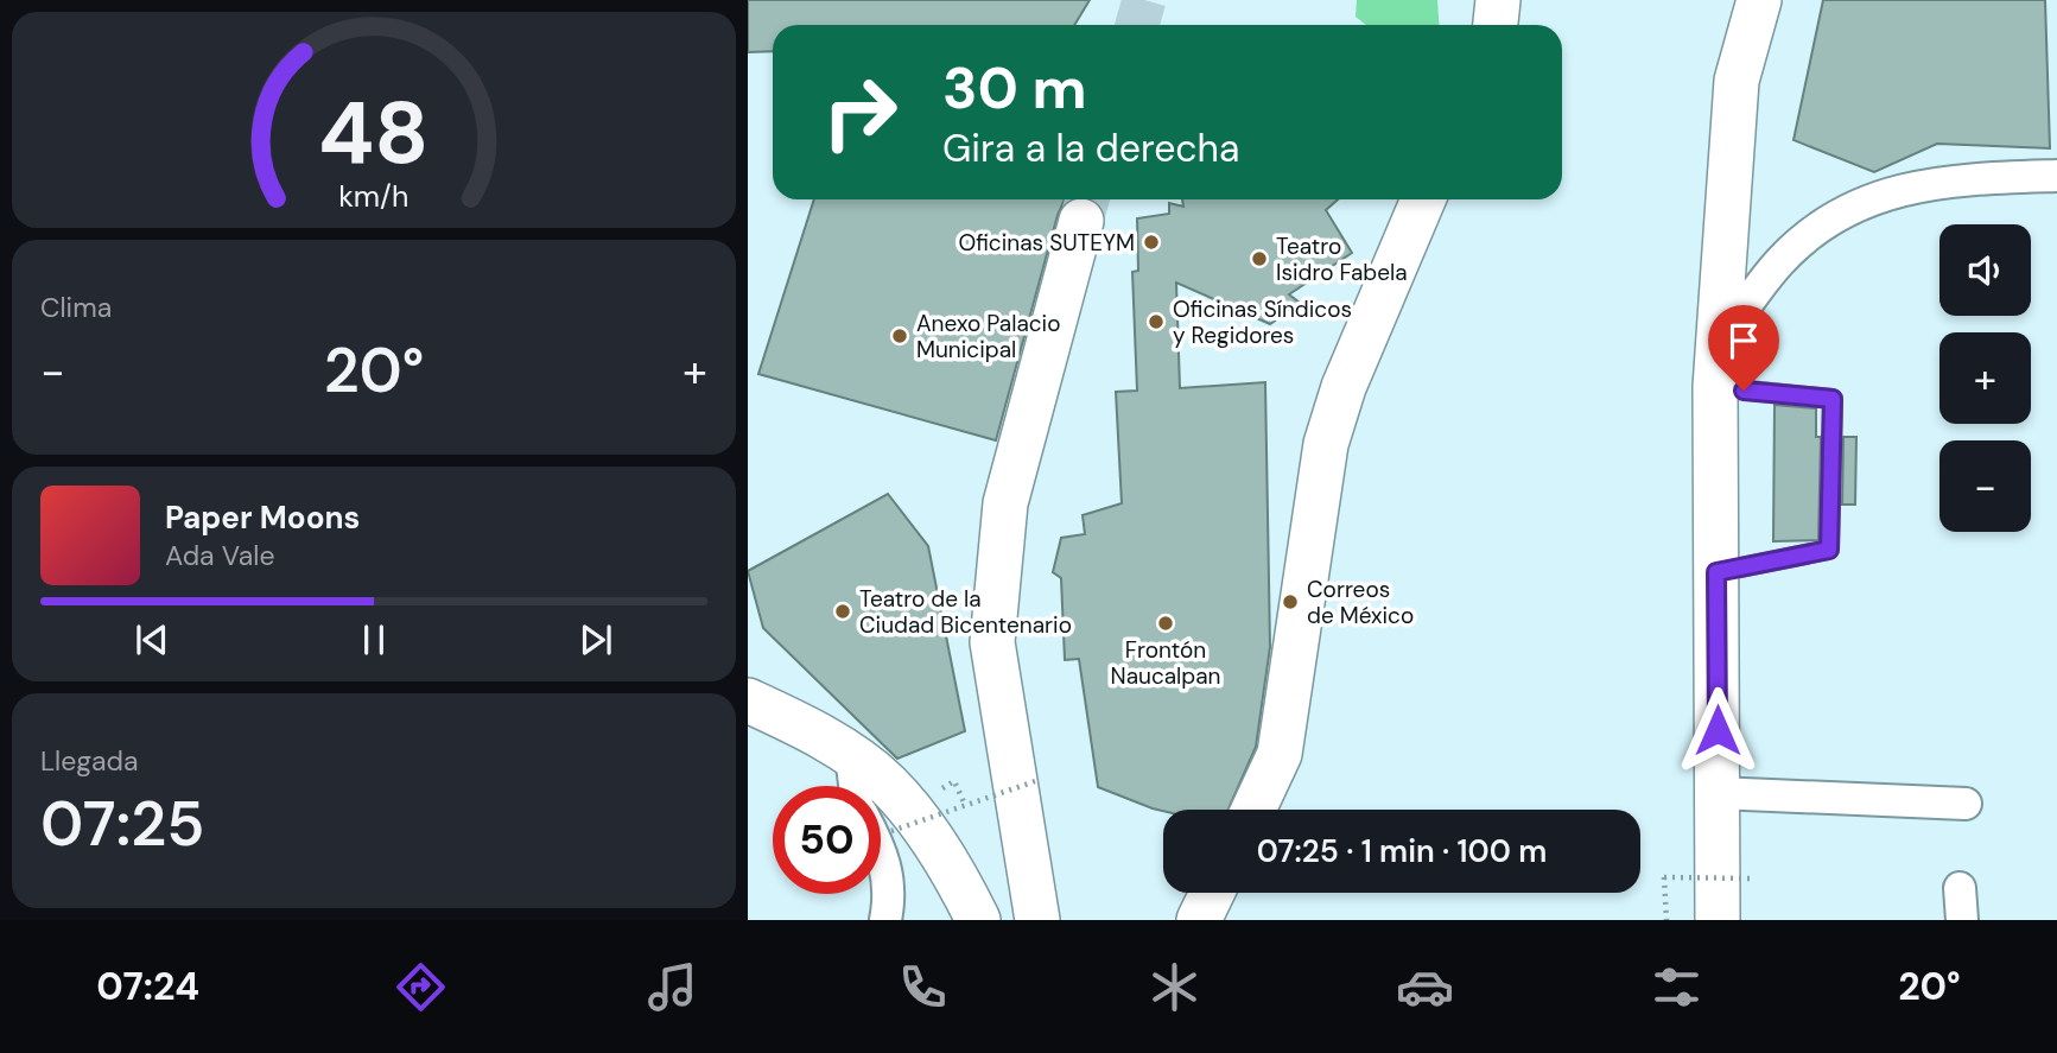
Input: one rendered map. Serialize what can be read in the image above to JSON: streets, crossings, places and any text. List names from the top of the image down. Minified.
{"places":["Oficinas SUTEYM","Teatro Isidro Fabela","Oficinas Síndicos y Regidores","Anexo Palacio Municipal","Correos de México","Teatro de la Ciudad Bicentenario","Frontón Naucalpan"],"page":{"turn":["30 m","Gira a la derecha"],"map_buttons":["+","−"],"tile":["Clima",["Llegada","07:25"]],"heat":["−","20°","+"],"song":["Paper Moons","Ada Vale"],"limit":"50","trip":"07:25 · 1 min · 100 m","tabs":["07:24","20°"],"gauge":["48","km/h"]}}
